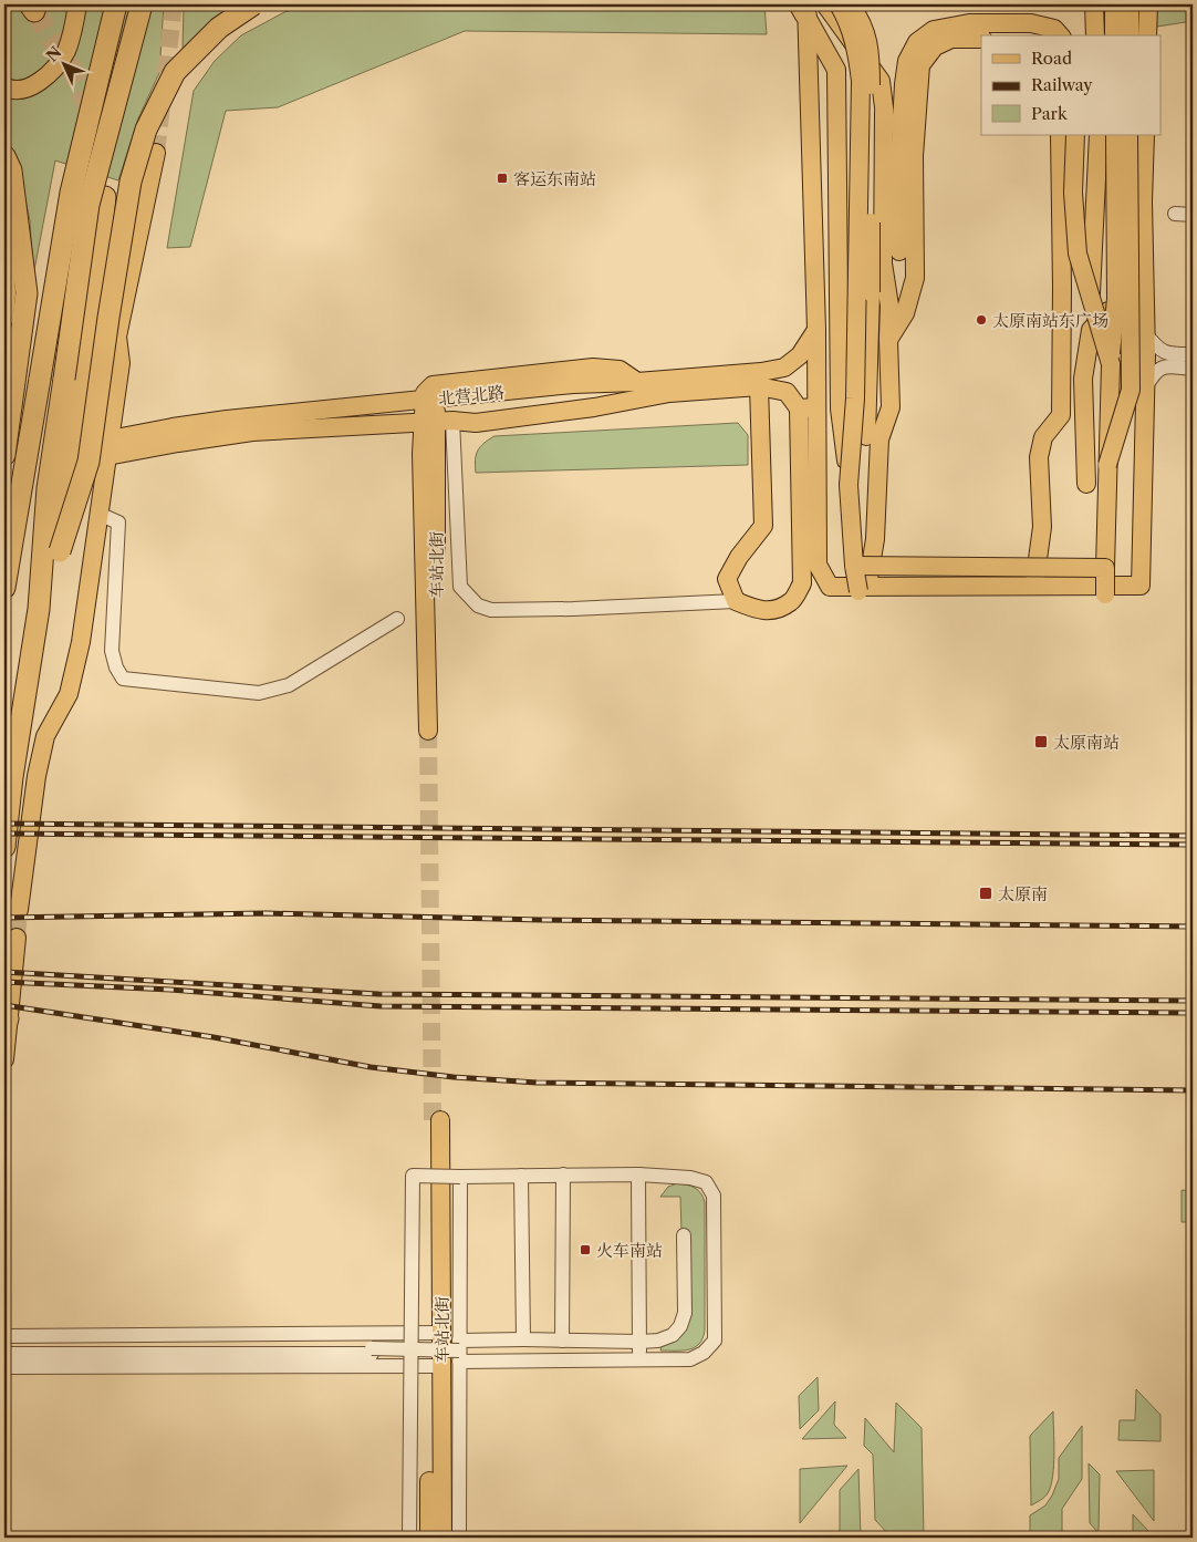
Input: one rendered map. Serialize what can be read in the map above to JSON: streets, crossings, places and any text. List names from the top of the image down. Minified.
{"streets":{"main road":["北营北路","车站北街"]},"crossings":[["北营北路","车站北街"]],"places":{"transit":["客运东南站","太原南站","太原南","火车南站"],"other":["太原南站东广场"]},"legend":["Road","Railway","Park"],"north":"top left"}
